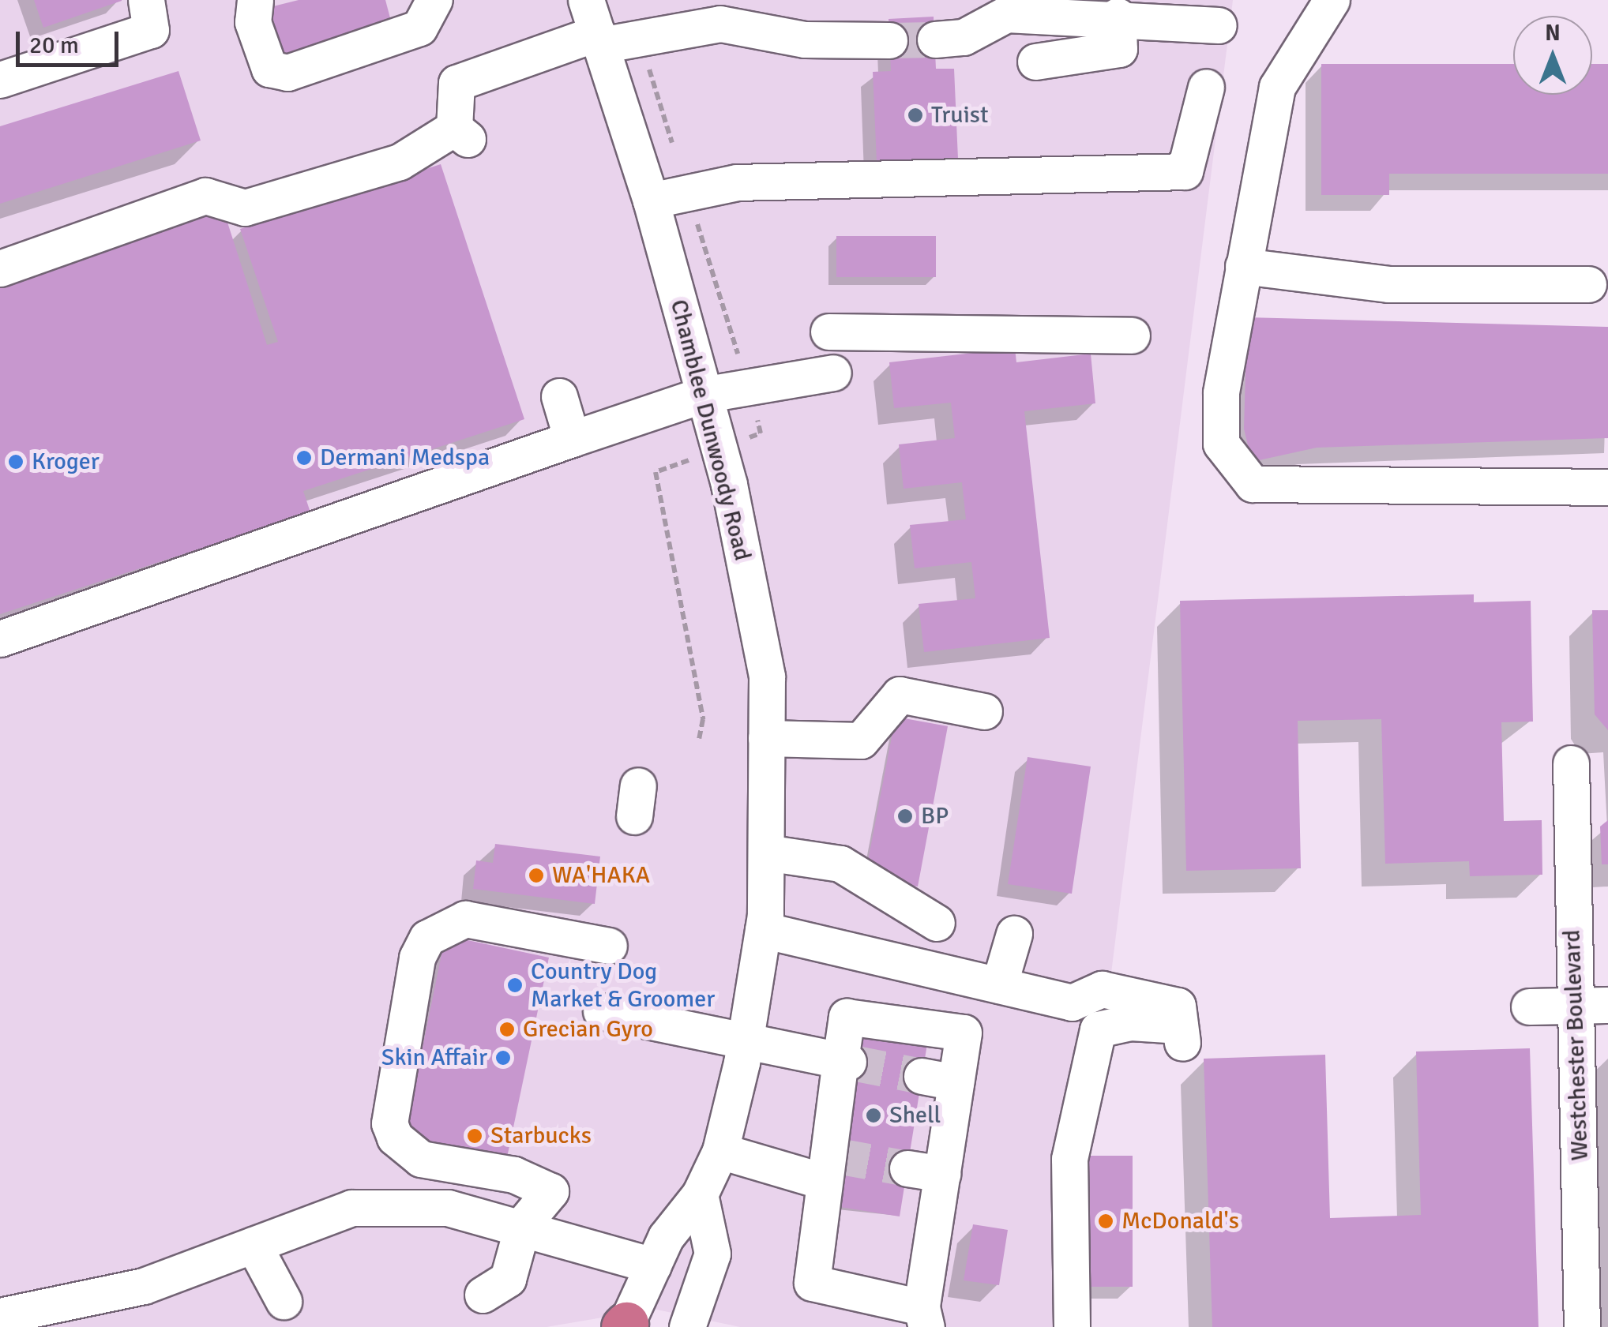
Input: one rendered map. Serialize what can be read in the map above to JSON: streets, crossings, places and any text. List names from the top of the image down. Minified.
{"streets":{"street":["Chamblee Dunwoody Road","Westchester Boulevard"]},"places":["Truist","Dermani Medspa","Kroger","BP","WA'HAKA","Country Dog Market & Groomer","Grecian Gyro","Skin Affair","Shell","Starbucks","McDonald's"],"scale_bar":"20 m","north":"top"}
